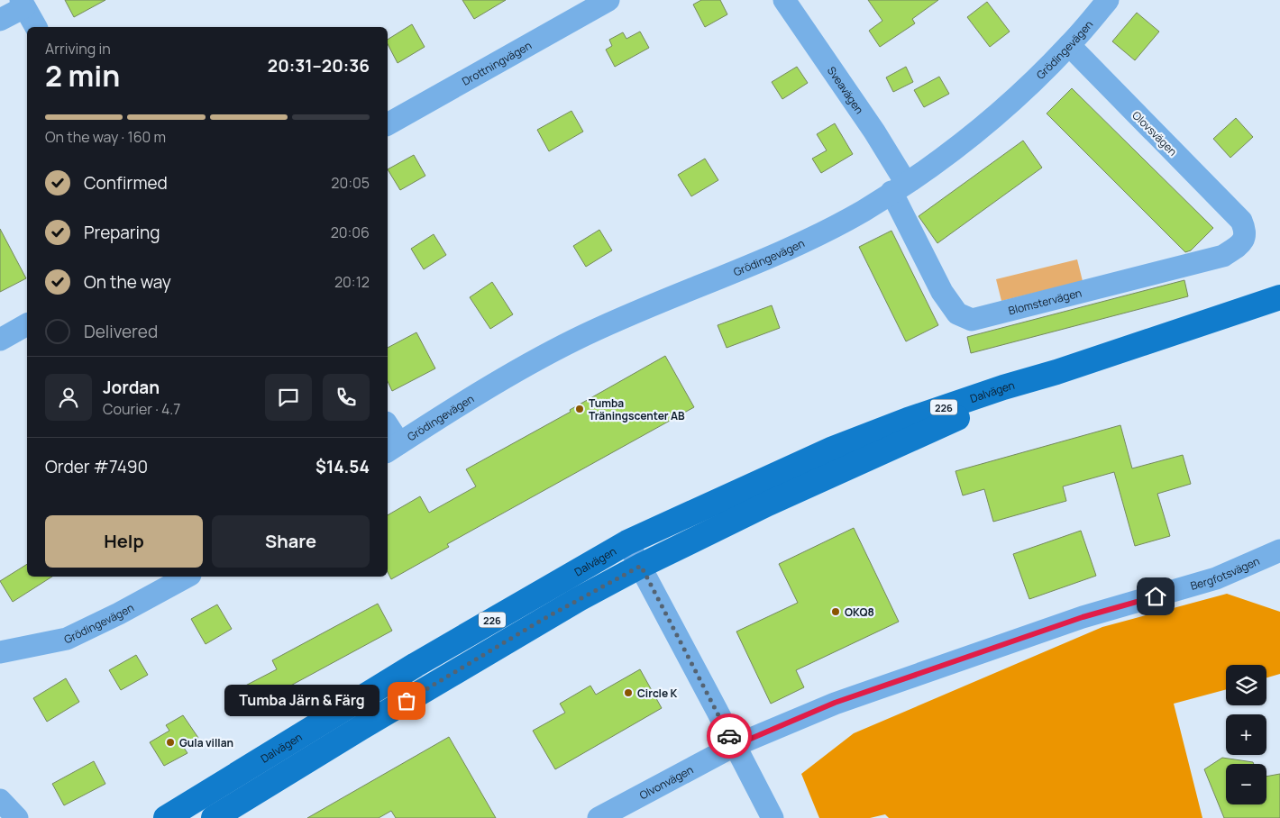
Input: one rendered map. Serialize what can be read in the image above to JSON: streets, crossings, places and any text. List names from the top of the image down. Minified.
{"streets":{"main road":["Dalvägen","226"],"street":["Grödingevägen","Drottningvägen","Sveavägen","Olovsvägen","Blomstervägen","Bergfotsvägen","Olvonvägen"]},"crossings":[["Grödingevägen","Sveavägen"],["Grödingevägen","Olovsvägen"],["Grödingevägen","Blomstervägen"],["Sveavägen","Blomstervägen"],["Olovsvägen","Blomstervägen"],["Bergfotsvägen","Olvonvägen"]],"places":["Tumba Träningscenter AB","OKQ8","Circle K","Tumba Järn & Färg","Gula villan"],"page":{"heading":["2 min","Arriving in","20:31–20:36"],"panel":["Jordan","Courier · 4.7","Order #7490","$14.54"],"bar":"On the way · 160 m","list":[["Confirmed","20:05"],["Preparing","20:06"],["On the way","20:12"],"Delivered"],"buttons":["Help","Share"],"map_buttons":["+","−"],"bubble":"Tumba Järn & Färg"}}
